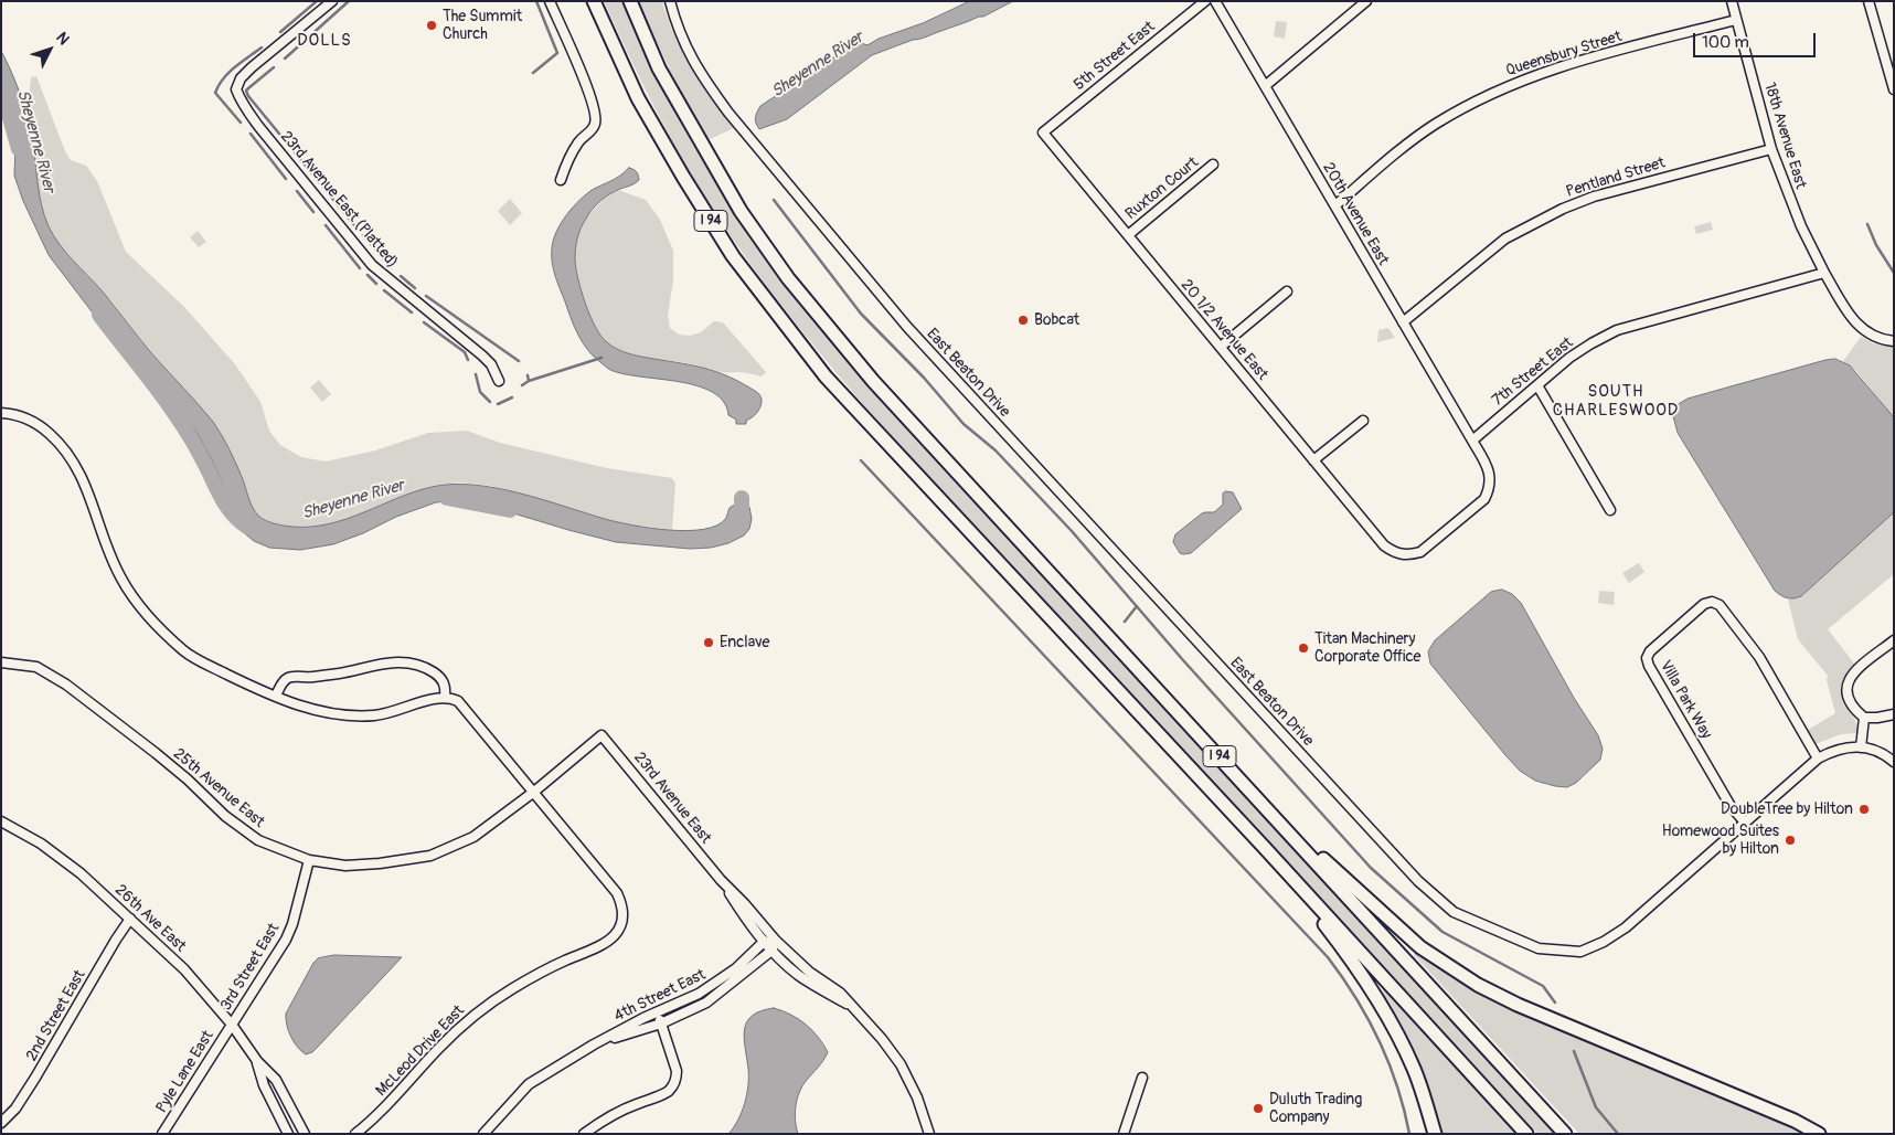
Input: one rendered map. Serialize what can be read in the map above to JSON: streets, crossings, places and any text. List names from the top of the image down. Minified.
{"streets":{"highway":["I 94"],"street":["Queensbury Street","5th Street East","18th Avenue East","Pentland Street","Ruxton Court","23rd Avenue East (Platted)","20th Avenue East","20 1/2 Avenue East","7th Street East","East Beaton Drive","Villa Park Way","25th Avenue East","23rd Avenue East","26th Ave East","3rd Street East","4th Street East","2nd Street East","McLeod Drive East","Pyle Lane East"]},"crossings":[["Queensbury Street","18th Avenue East"],["Queensbury Street","20th Avenue East"],["5th Street East","20 1/2 Avenue East"],["18th Avenue East","Pentland Street"],["18th Avenue East","7th Street East"],["Pentland Street","20th Avenue East"],["Ruxton Court","20 1/2 Avenue East"],["20th Avenue East","20 1/2 Avenue East"],["20th Avenue East","7th Street East"],["20 1/2 Avenue East","7th Street East"],["East Beaton Drive","Villa Park Way"],["25th Avenue East","23rd Avenue East"],["25th Avenue East","3rd Street East"],["25th Avenue East","McLeod Drive East"],["23rd Avenue East","4th Street East"],["26th Ave East","3rd Street East"],["26th Ave East","2nd Street East"],["26th Ave East","Pyle Lane East"],["3rd Street East","Pyle Lane East"]],"districts":["DOLLS","SOUTH CHARLESWOOD"],"water":["Sheyenne River"],"places":["The Summit Church","Bobcat","Enclave","Titan Machinery Corporate Office","DoubleTree by Hilton","Homewood Suites by Hilton","Duluth Trading Company"],"scale_bar":"100 m","north":"top right"}
